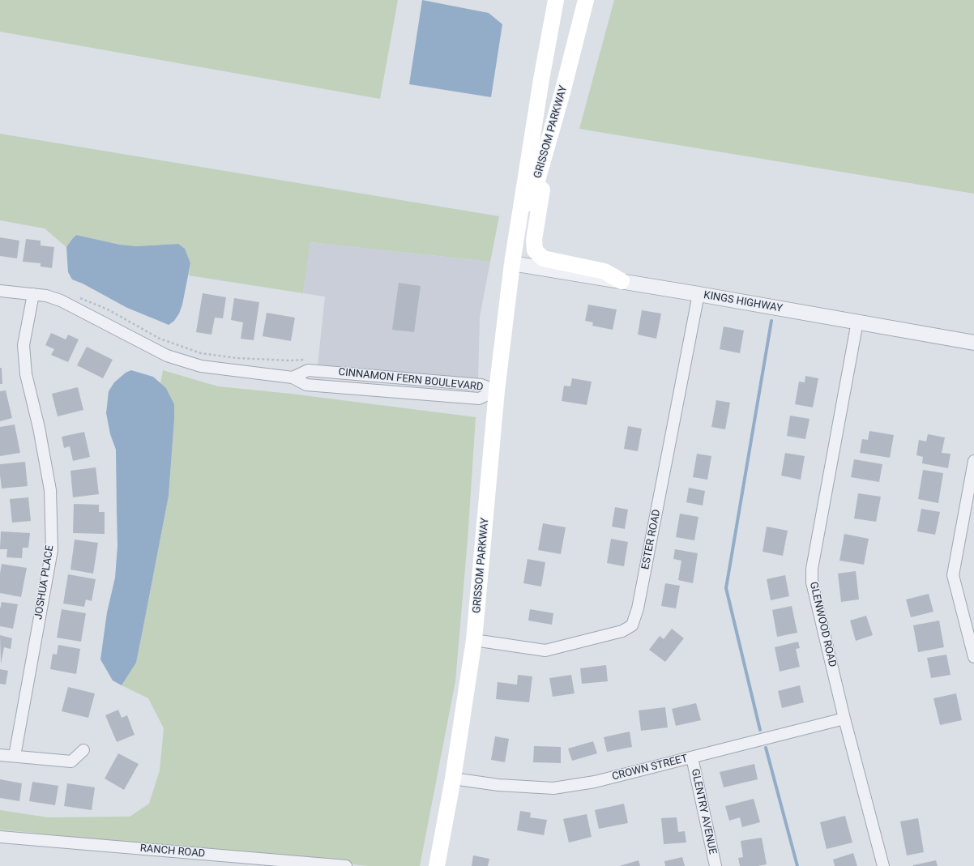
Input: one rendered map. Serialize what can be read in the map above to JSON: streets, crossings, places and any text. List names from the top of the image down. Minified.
{"streets":{"main road":["GRISSOM PARKWAY"],"street":["KINGS HIGHWAY","CINNAMON FERN BOULEVARD","ESTER ROAD","JOSHUA PLACE","GLENWOOD ROAD","CROWN STREET","GLENTRY AVENUE","RANCH ROAD"]},"crossings":[["GRISSOM PARKWAY","KINGS HIGHWAY"],["GRISSOM PARKWAY","CINNAMON FERN BOULEVARD"],["GRISSOM PARKWAY","ESTER ROAD"],["GRISSOM PARKWAY","CROWN STREET"],["KINGS HIGHWAY","ESTER ROAD"],["KINGS HIGHWAY","GLENWOOD ROAD"],["CINNAMON FERN BOULEVARD","JOSHUA PLACE"],["GLENWOOD ROAD","CROWN STREET"],["CROWN STREET","GLENTRY AVENUE"]]}
